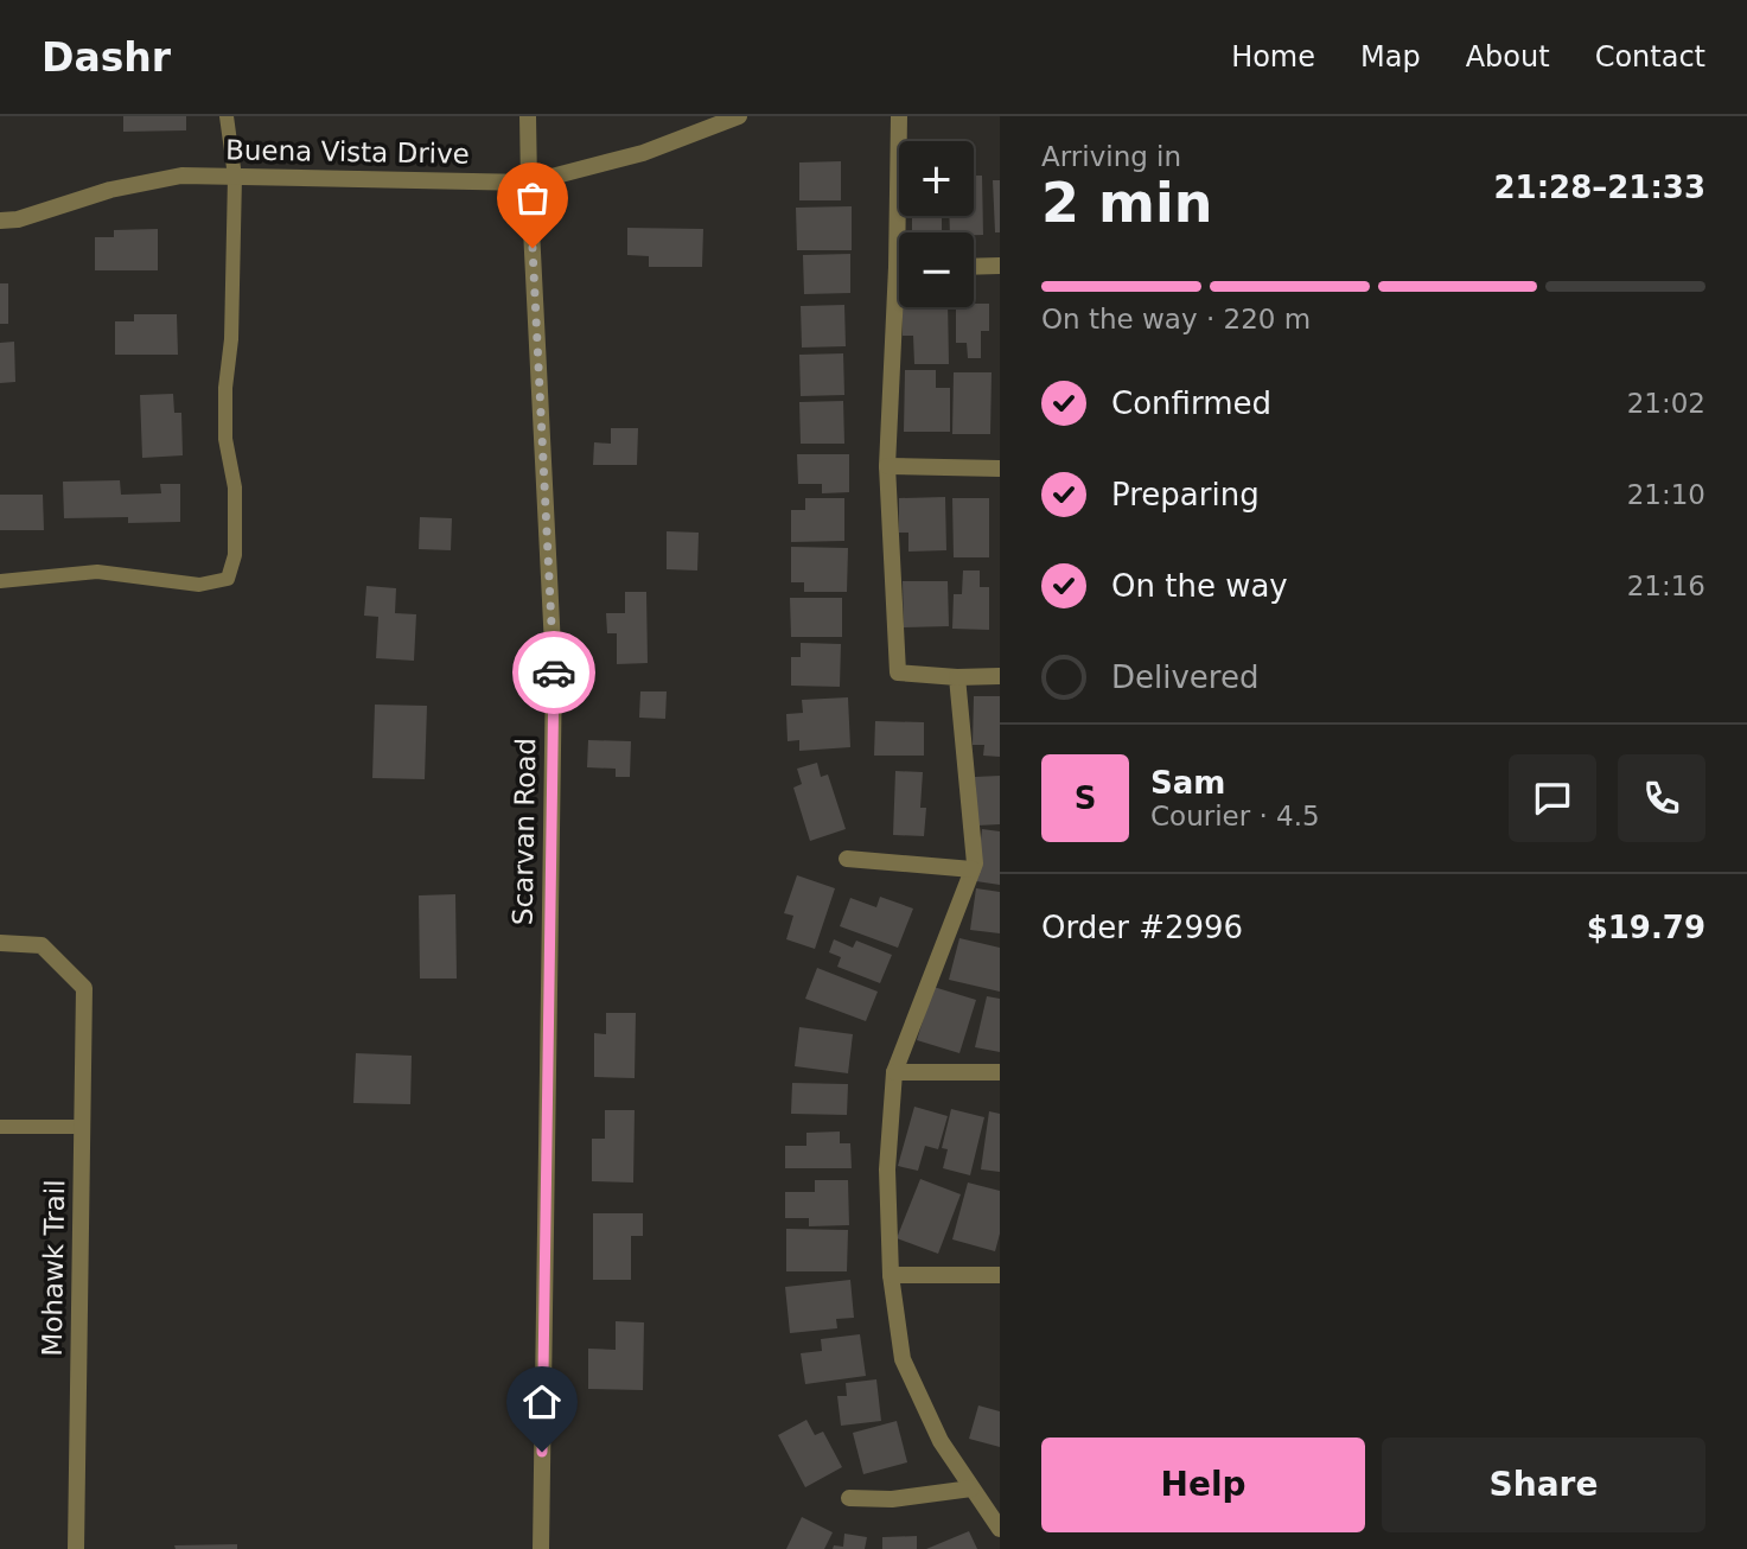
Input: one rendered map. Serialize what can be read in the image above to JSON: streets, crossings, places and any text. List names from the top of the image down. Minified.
{"streets":{"street":["Buena Vista Drive","Scarvan Road","Mohawk Trail"]},"crossings":[["Buena Vista Drive","Scarvan Road"]],"page":{"header":"Dashr","nav":["Home","Map","About","Contact"],"heading":["2 min","Arriving in","21:28–21:33"],"panel":["Sam","Courier · 4.5","Order #2996","$19.79"],"map_buttons":["+","−"],"bar":"On the way · 220 m","list":[["Confirmed","21:02"],["Preparing","21:10"],["On the way","21:16"],"Delivered"],"round":"S","buttons":["Help","Share"]}}
